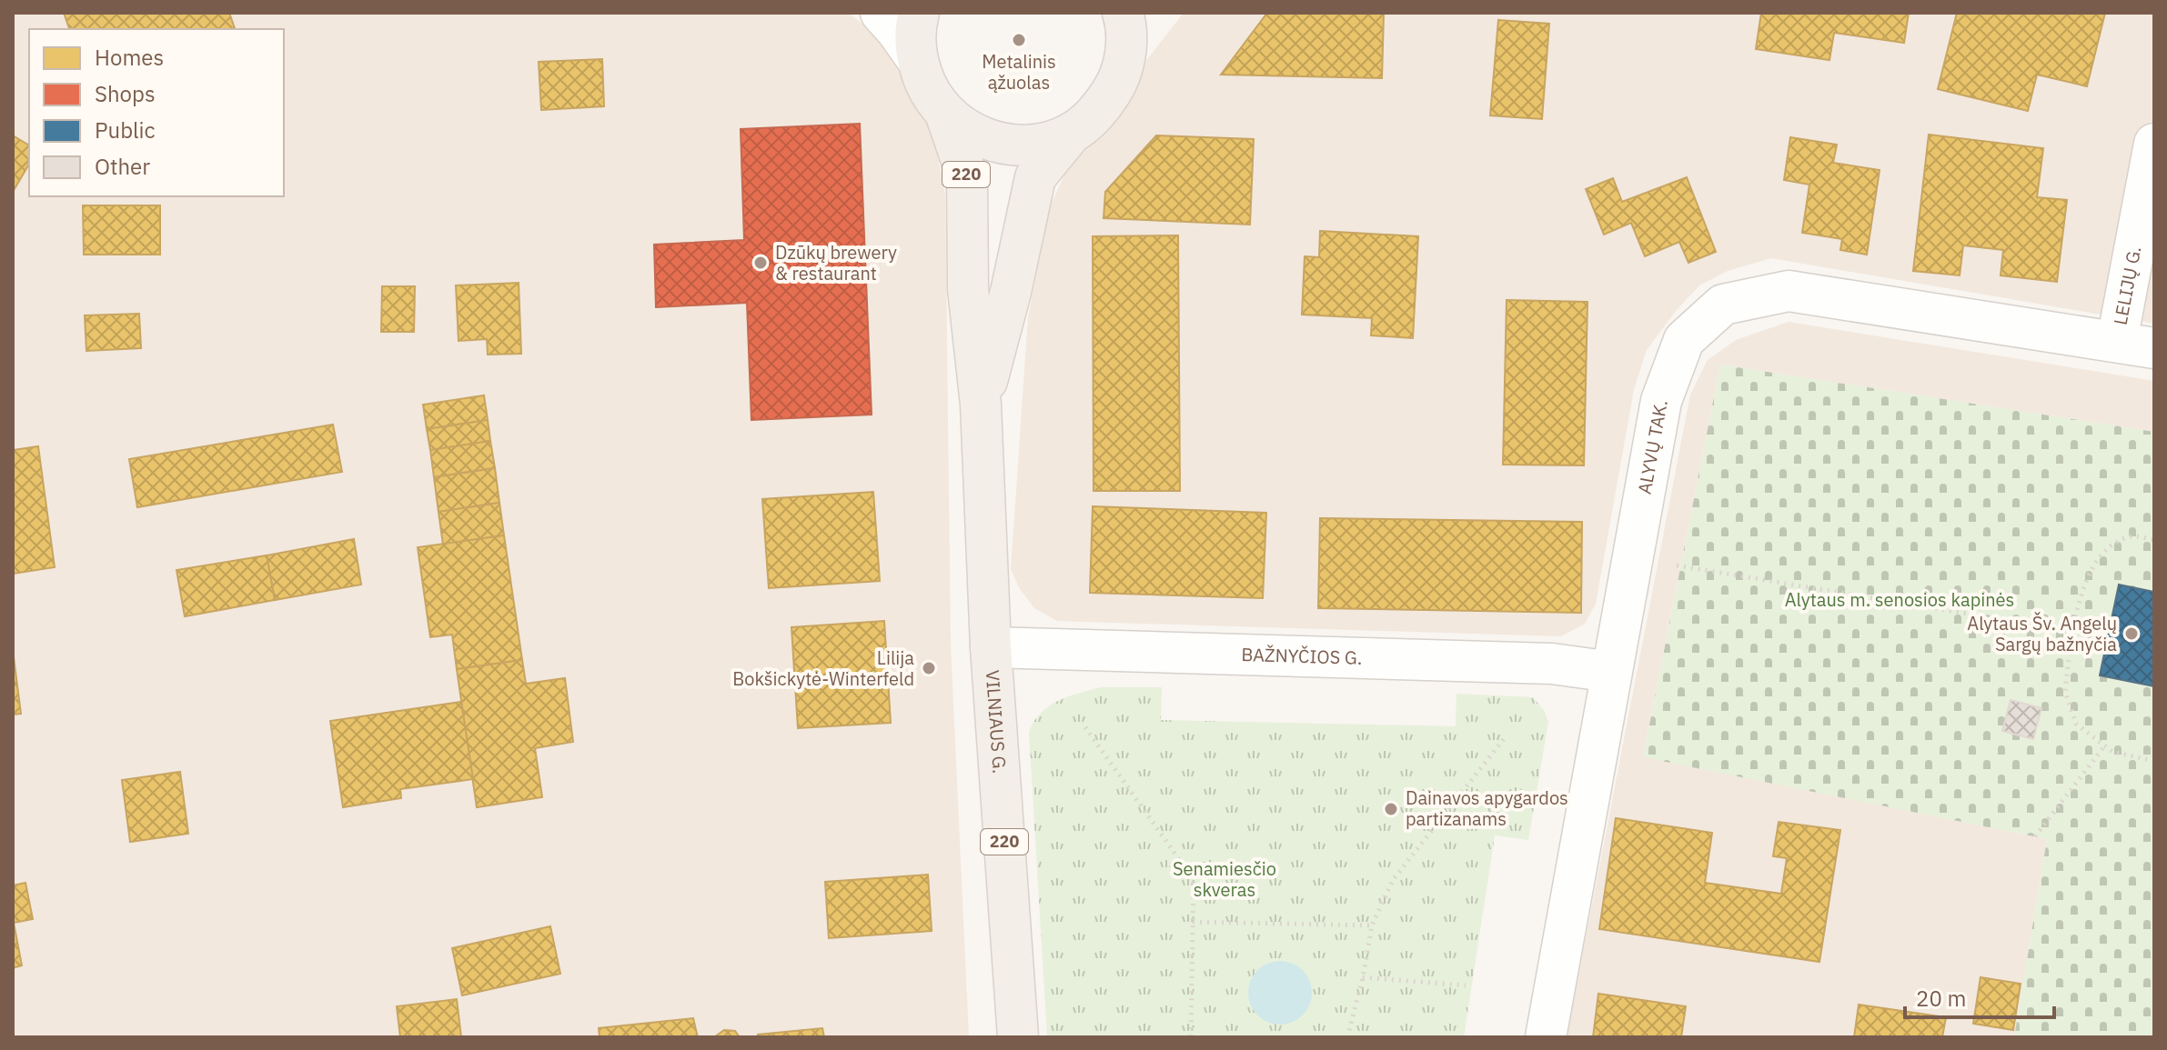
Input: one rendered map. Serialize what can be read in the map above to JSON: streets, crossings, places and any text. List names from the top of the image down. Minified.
{"streets":{"main road":["220","VILNIAUS G."],"street":["LELIJŲ G.","ALYVŲ TAK.","BAŽNYČIOS G."]},"crossings":[["LELIJŲ G.","ALYVŲ TAK."],["ALYVŲ TAK.","BAŽNYČIOS G."],["BAŽNYČIOS G.","VILNIAUS G."]],"parks":["Alytaus m. senosios kapinės","Senamiesčio skveras"],"places":["Metalinis ąžuolas","Dzūkų brewery & restaurant","Alytaus Šv. Angelų Sargų bažnyčia","Lilija Bokšickytė-Winterfeld","Dainavos apygardos partizanams"],"legend":["Homes","Shops","Public","Other"],"scale_bar":"20 m"}
